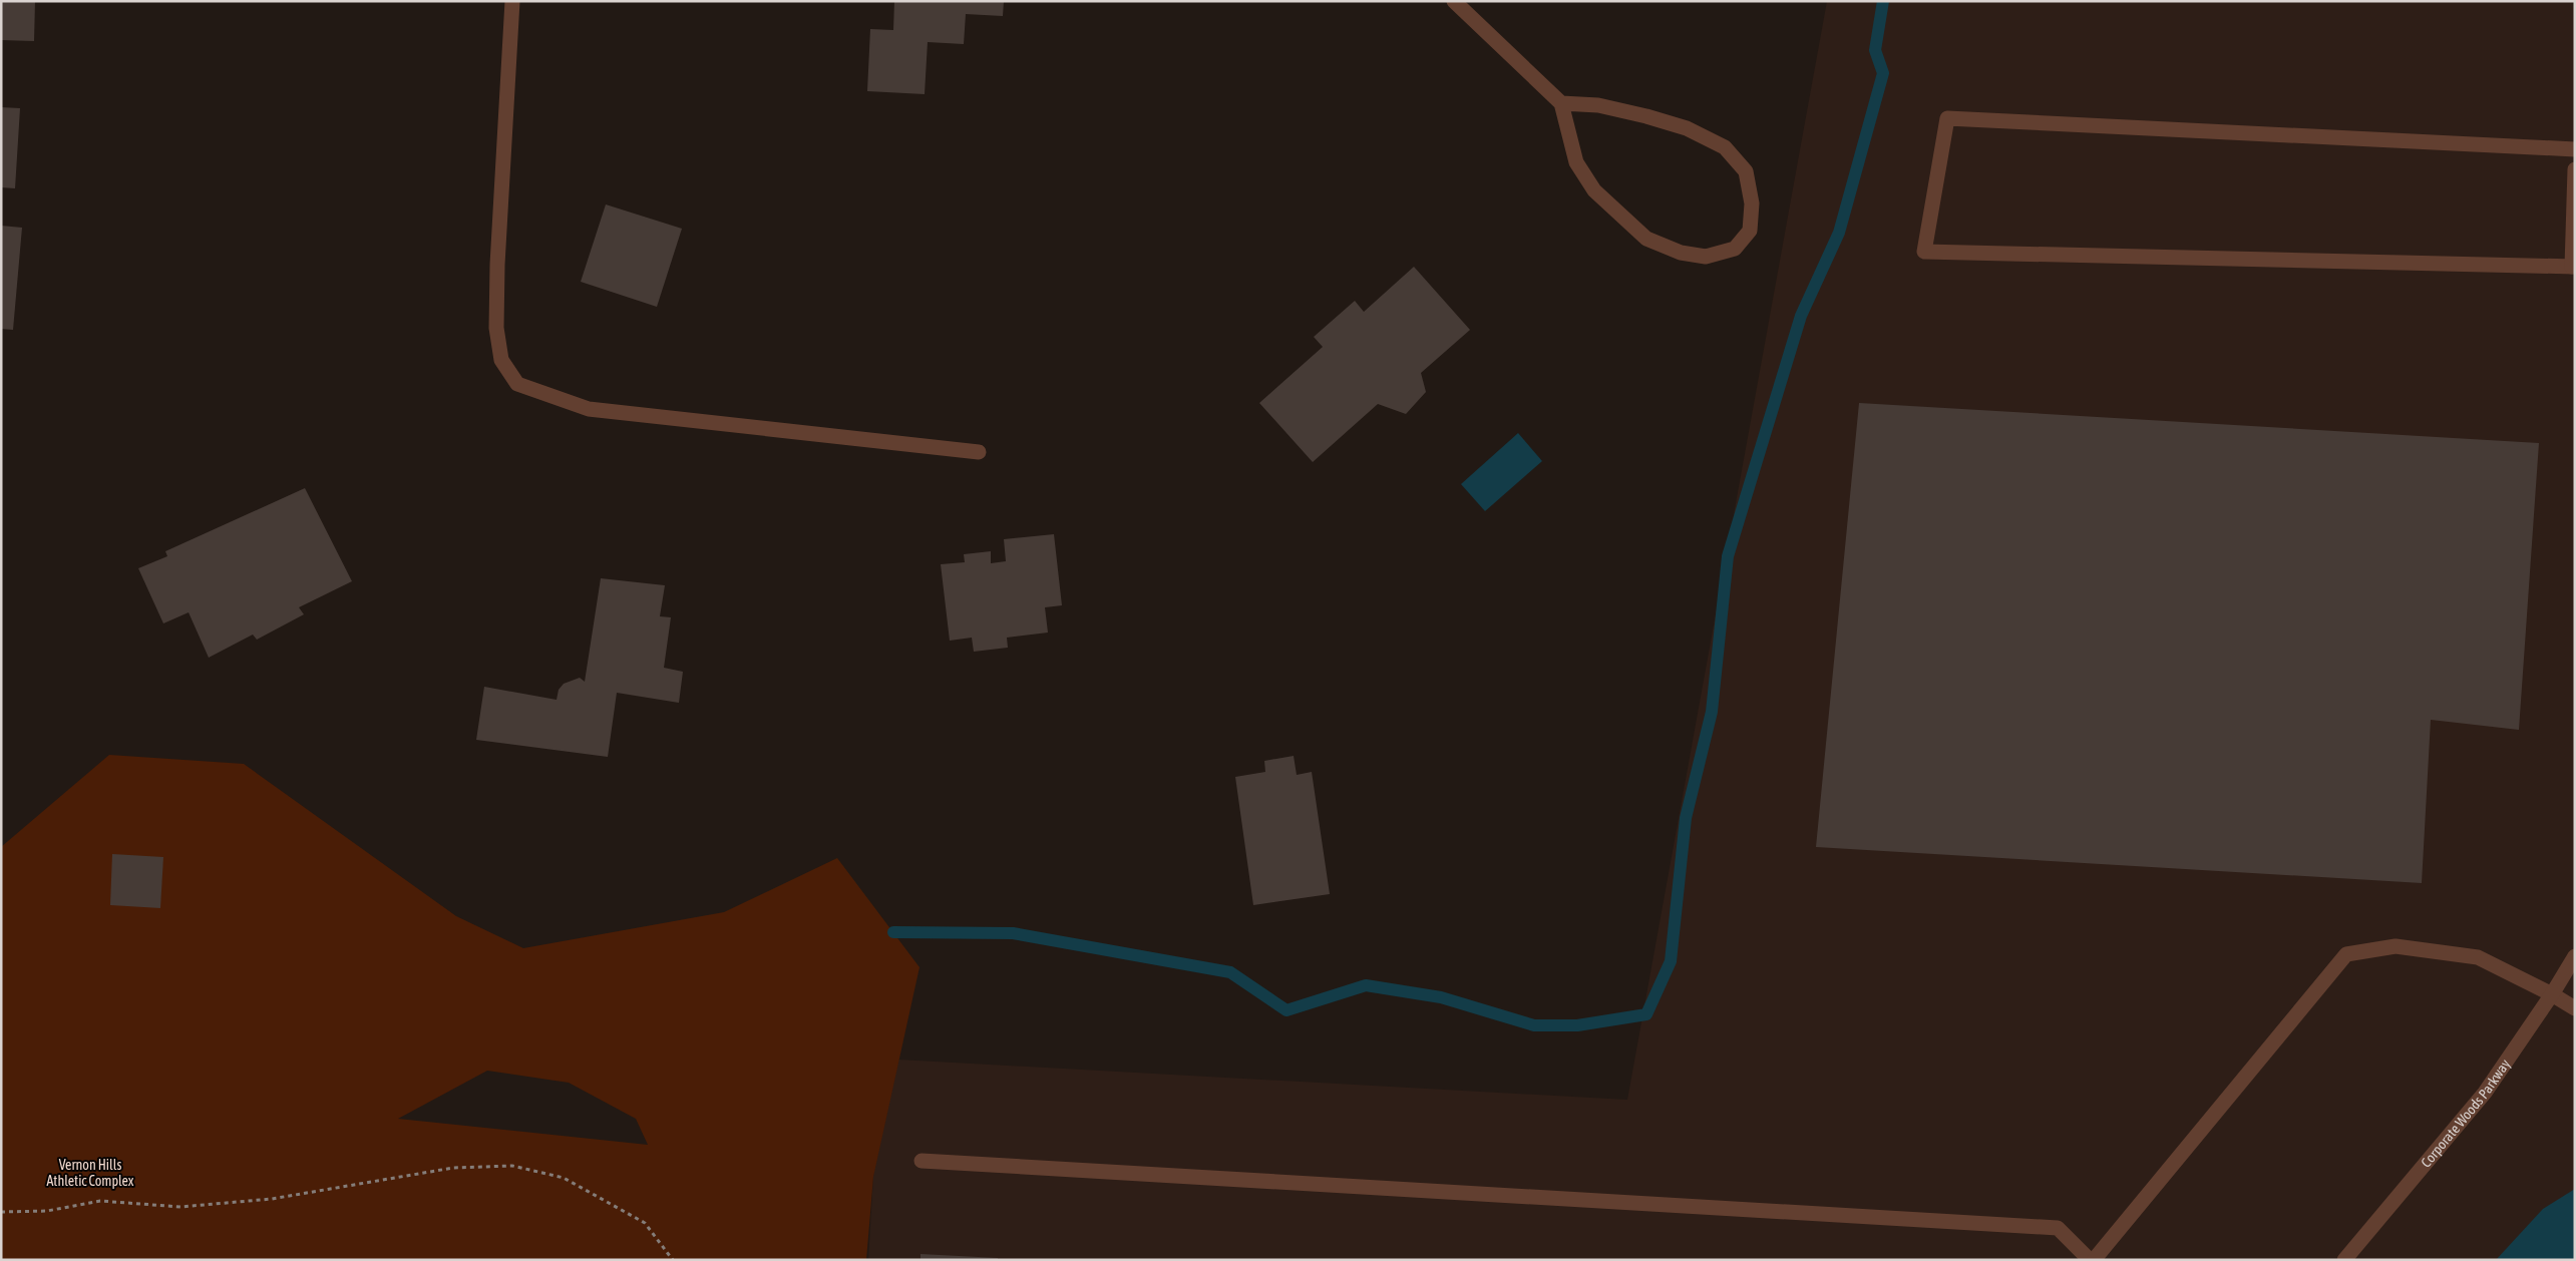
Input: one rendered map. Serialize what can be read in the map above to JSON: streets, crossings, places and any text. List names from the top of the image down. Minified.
{"streets":{"street":["Corporate Woods Parkway"]},"parks":["Vernon Hills Athletic Complex"]}
